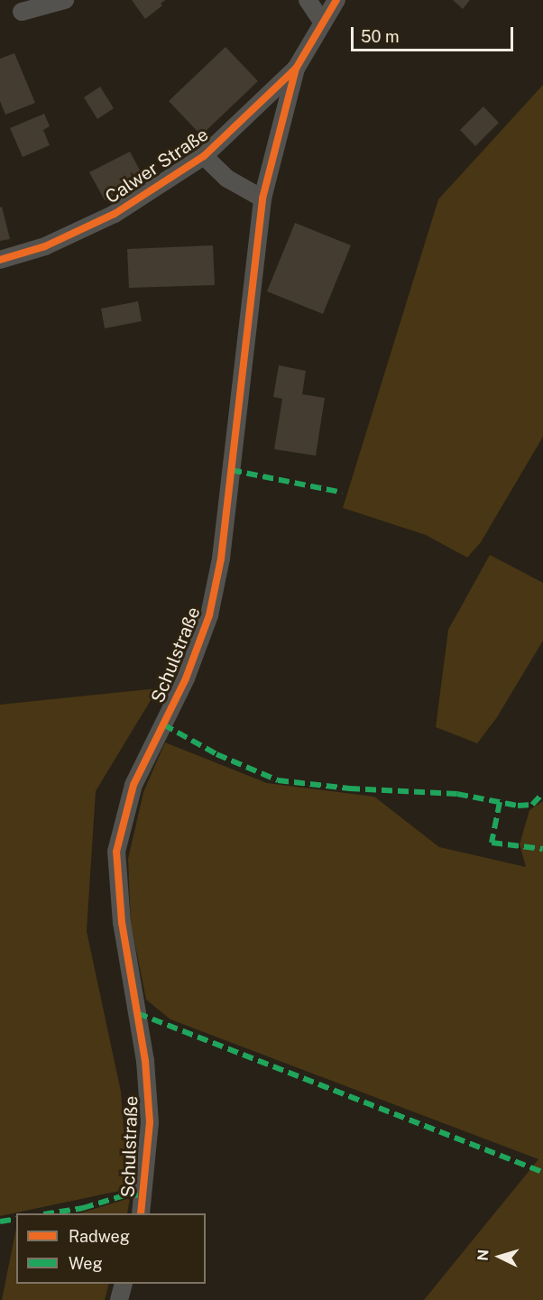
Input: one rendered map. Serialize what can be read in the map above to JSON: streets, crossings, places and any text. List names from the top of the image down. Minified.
{"streets":{"street":["Calwer Straße","Schulstraße"]},"crossings":[["Calwer Straße","Schulstraße"]],"legend":["Radweg","Weg"],"scale_bar":"50 m","north":"left"}
